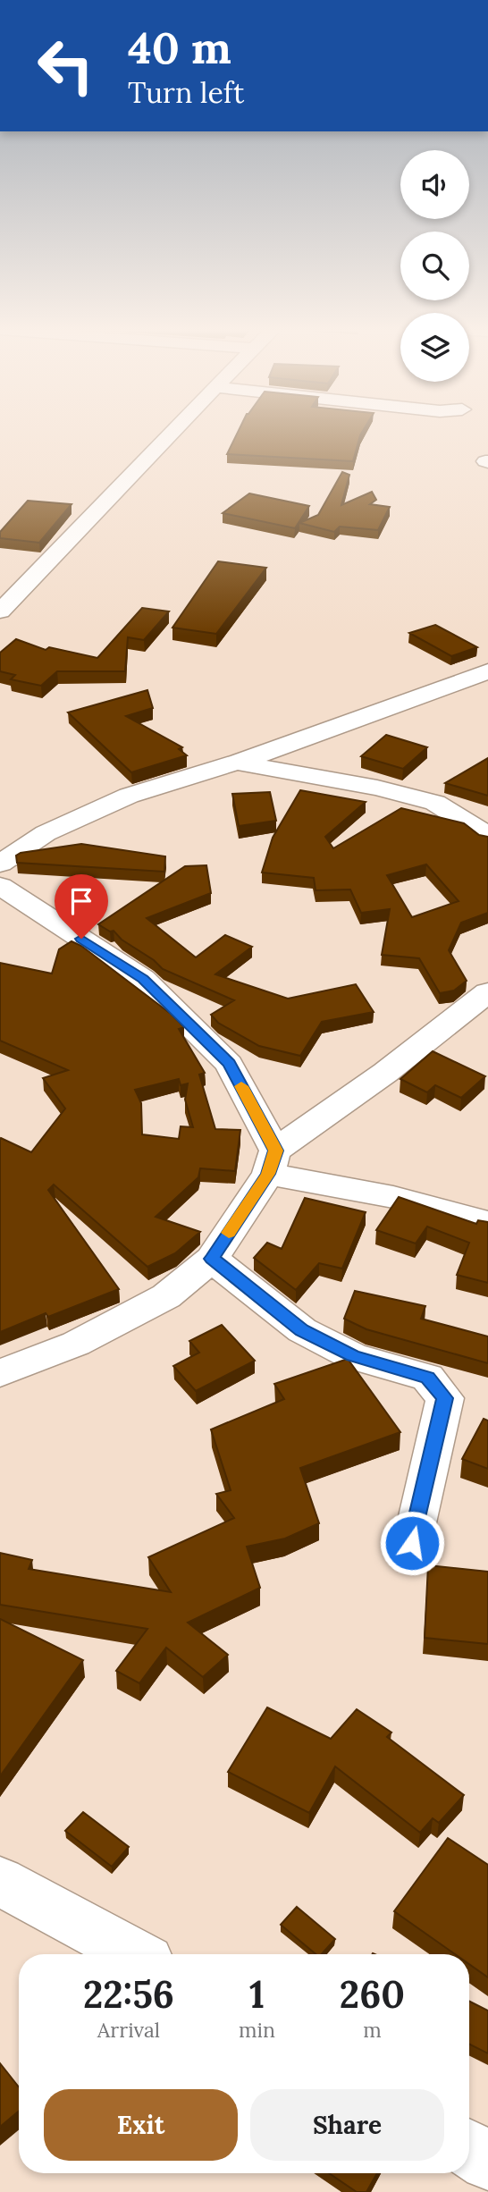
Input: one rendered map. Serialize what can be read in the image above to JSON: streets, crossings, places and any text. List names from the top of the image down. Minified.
{"page":{"turn":["40 m","Turn left"],"eta":["22:56","Arrival","1","min","260","m"],"buttons":["Exit","Share"]}}
